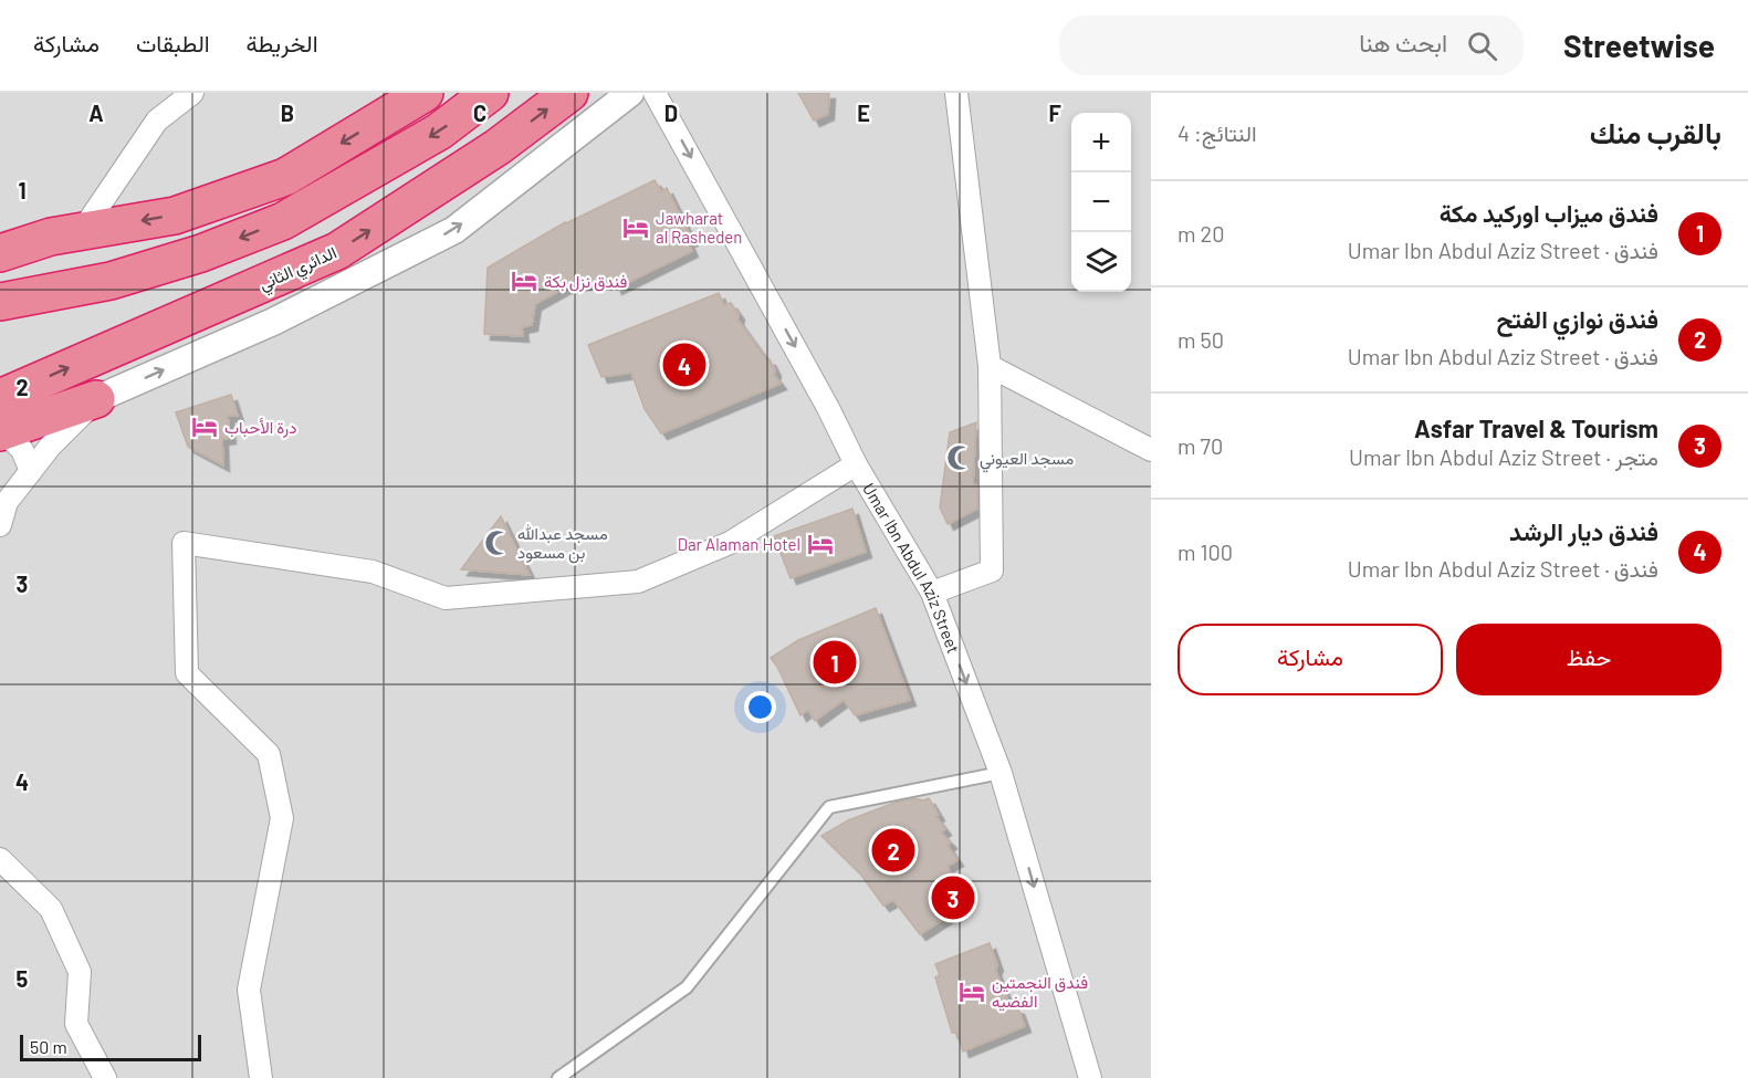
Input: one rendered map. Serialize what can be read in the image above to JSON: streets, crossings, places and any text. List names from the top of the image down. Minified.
{"streets":{"highway":["الدائري الثاني"],"street":["Umar Ibn Abdul Aziz Street"]},"one_way":["Umar Ibn Abdul Aziz Street"],"places":{"hotel":["Jawharat al Rasheden","فندق نزل بكة","درة الأحباب","Dar Alaman Hotel","فندق النجمتين الفضيه"],"mosque":["مسجد العيوني","مسجد عبدالله بن مسعود"]},"scale_bar":"50 m","page":{"header":"Streetwise","search":"ابحث هنا","nav":["الخريطة","الطبقات","مشاركة"],"heading":["بالقرب منك","النتائج: 4"],"map_buttons":["+","−"],"list":[{"mark":"1","name":"فندق ميزاب اوركيد مكة","note":"فندق · Umar Ibn Abdul Aziz Street","value":"20 m"},{"mark":"2","name":"فندق نوازي الفتح","note":"فندق · Umar Ibn Abdul Aziz Street","value":"50 m"},{"mark":"3","name":"Asfar Travel & Tourism","note":"متجر · Umar Ibn Abdul Aziz Street","value":"70 m"},{"mark":"4","name":"فندق ديار الرشد","note":"فندق · Umar Ibn Abdul Aziz Street","value":"100 m"}],"pins":["4","1","2","3"],"buttons":["حفظ","مشاركة"],"scale":"50 m"},"grid":{"columns":["A","B","C","D","E","F"],"rows":["1","2","3","4","5"]}}
